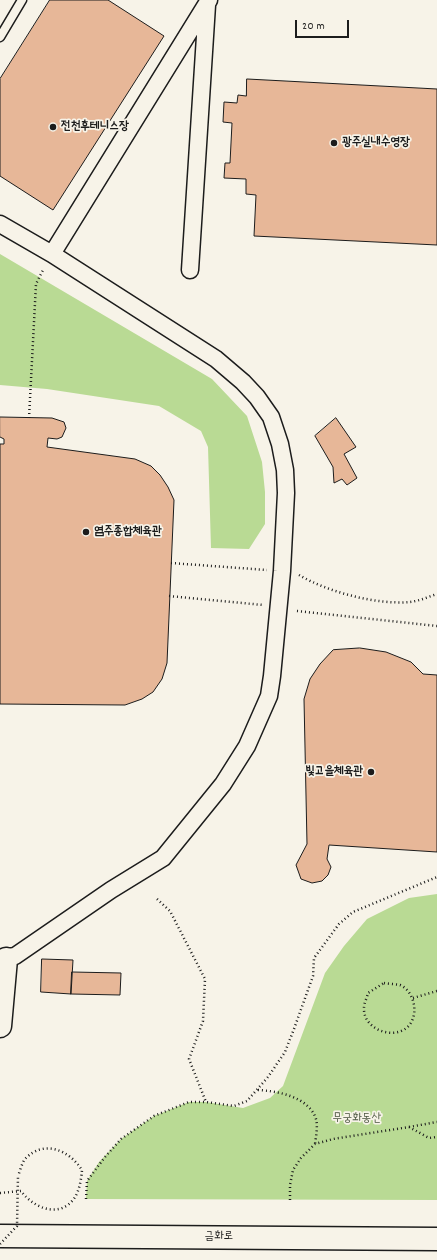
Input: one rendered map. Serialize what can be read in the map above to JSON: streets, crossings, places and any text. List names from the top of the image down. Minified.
{"streets":{"main road":["금화로"]},"parks":["무궁화동산"],"places":["전천후테니스장","광주실내수영장","염주종합체육관","빛고을체육관"],"scale_bar":"20 m"}
